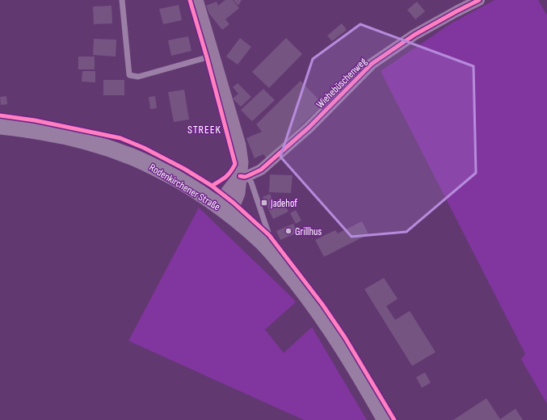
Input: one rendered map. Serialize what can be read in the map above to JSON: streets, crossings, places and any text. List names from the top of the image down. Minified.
{"streets":{"main road":["Rodenkirchener Straße"],"street":["Wiehebüschenweg"]},"districts":["STREEK"],"places":{"transit":["Jadehof"],"other":["Grillhus"]}}
